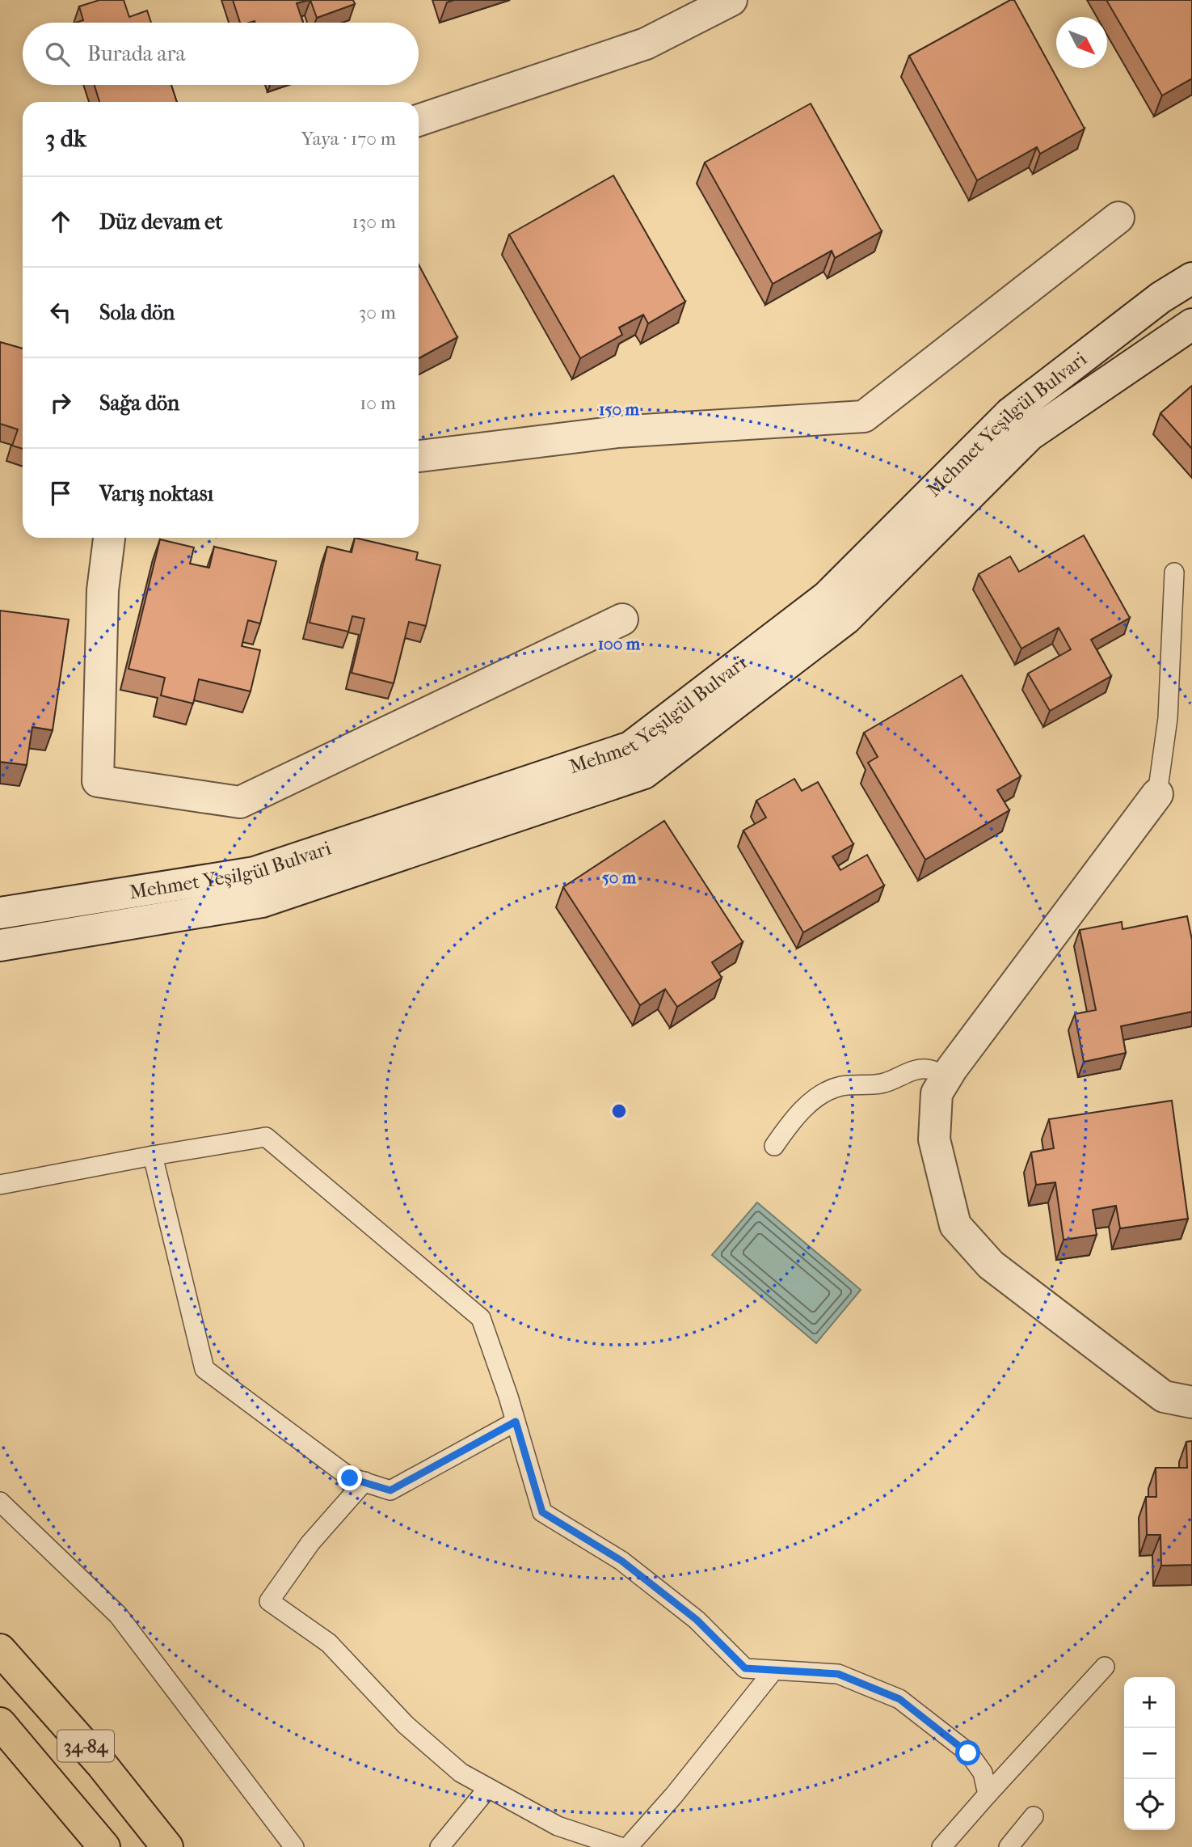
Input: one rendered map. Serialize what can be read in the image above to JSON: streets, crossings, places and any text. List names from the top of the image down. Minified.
{"streets":{"main road":["Mehmet Yeşilgül Bulvari","34-84"]},"north":"bottom right","page":{"search":"Burada ara","heading":["3 dk","Yaya · 170 m"],"list":[["Düz devam et","130 m"],["Sola dön","30 m"],["Sağa dön","10 m"],"Varış noktası"],"map_buttons":["+","−"]},"rings":["150 m","100 m","50 m"]}
